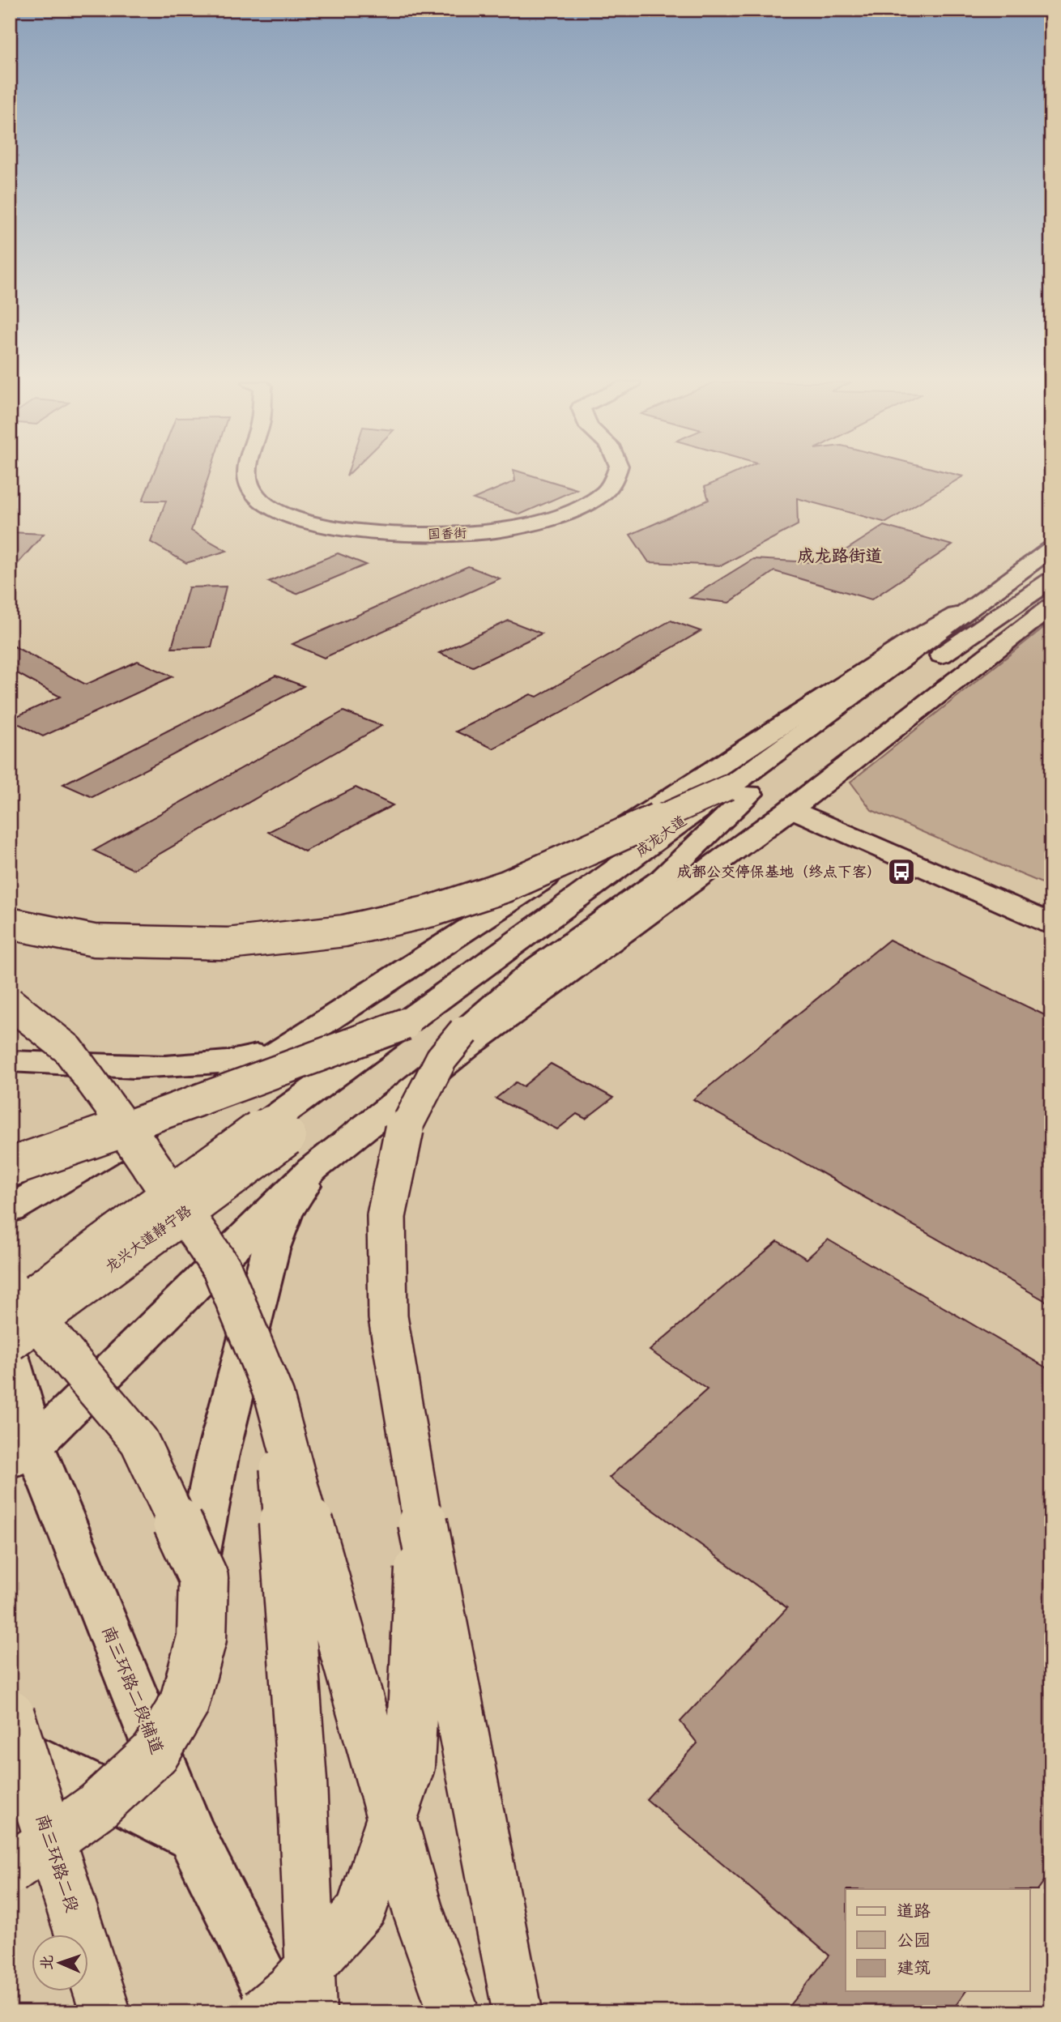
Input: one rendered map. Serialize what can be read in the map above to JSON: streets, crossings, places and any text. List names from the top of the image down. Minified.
{"streets":{"main road":["国香街","成龙大道","龙兴大道静宁路","南三环路二段辅道","南三环路二段"]},"crossings":[["成龙大道","龙兴大道静宁路"]],"districts":["成龙路街道"],"places":{"bus stop":["成都公交停保基地（终点下客）"]},"legend":["道路","公园","建筑"],"north":"left"}
